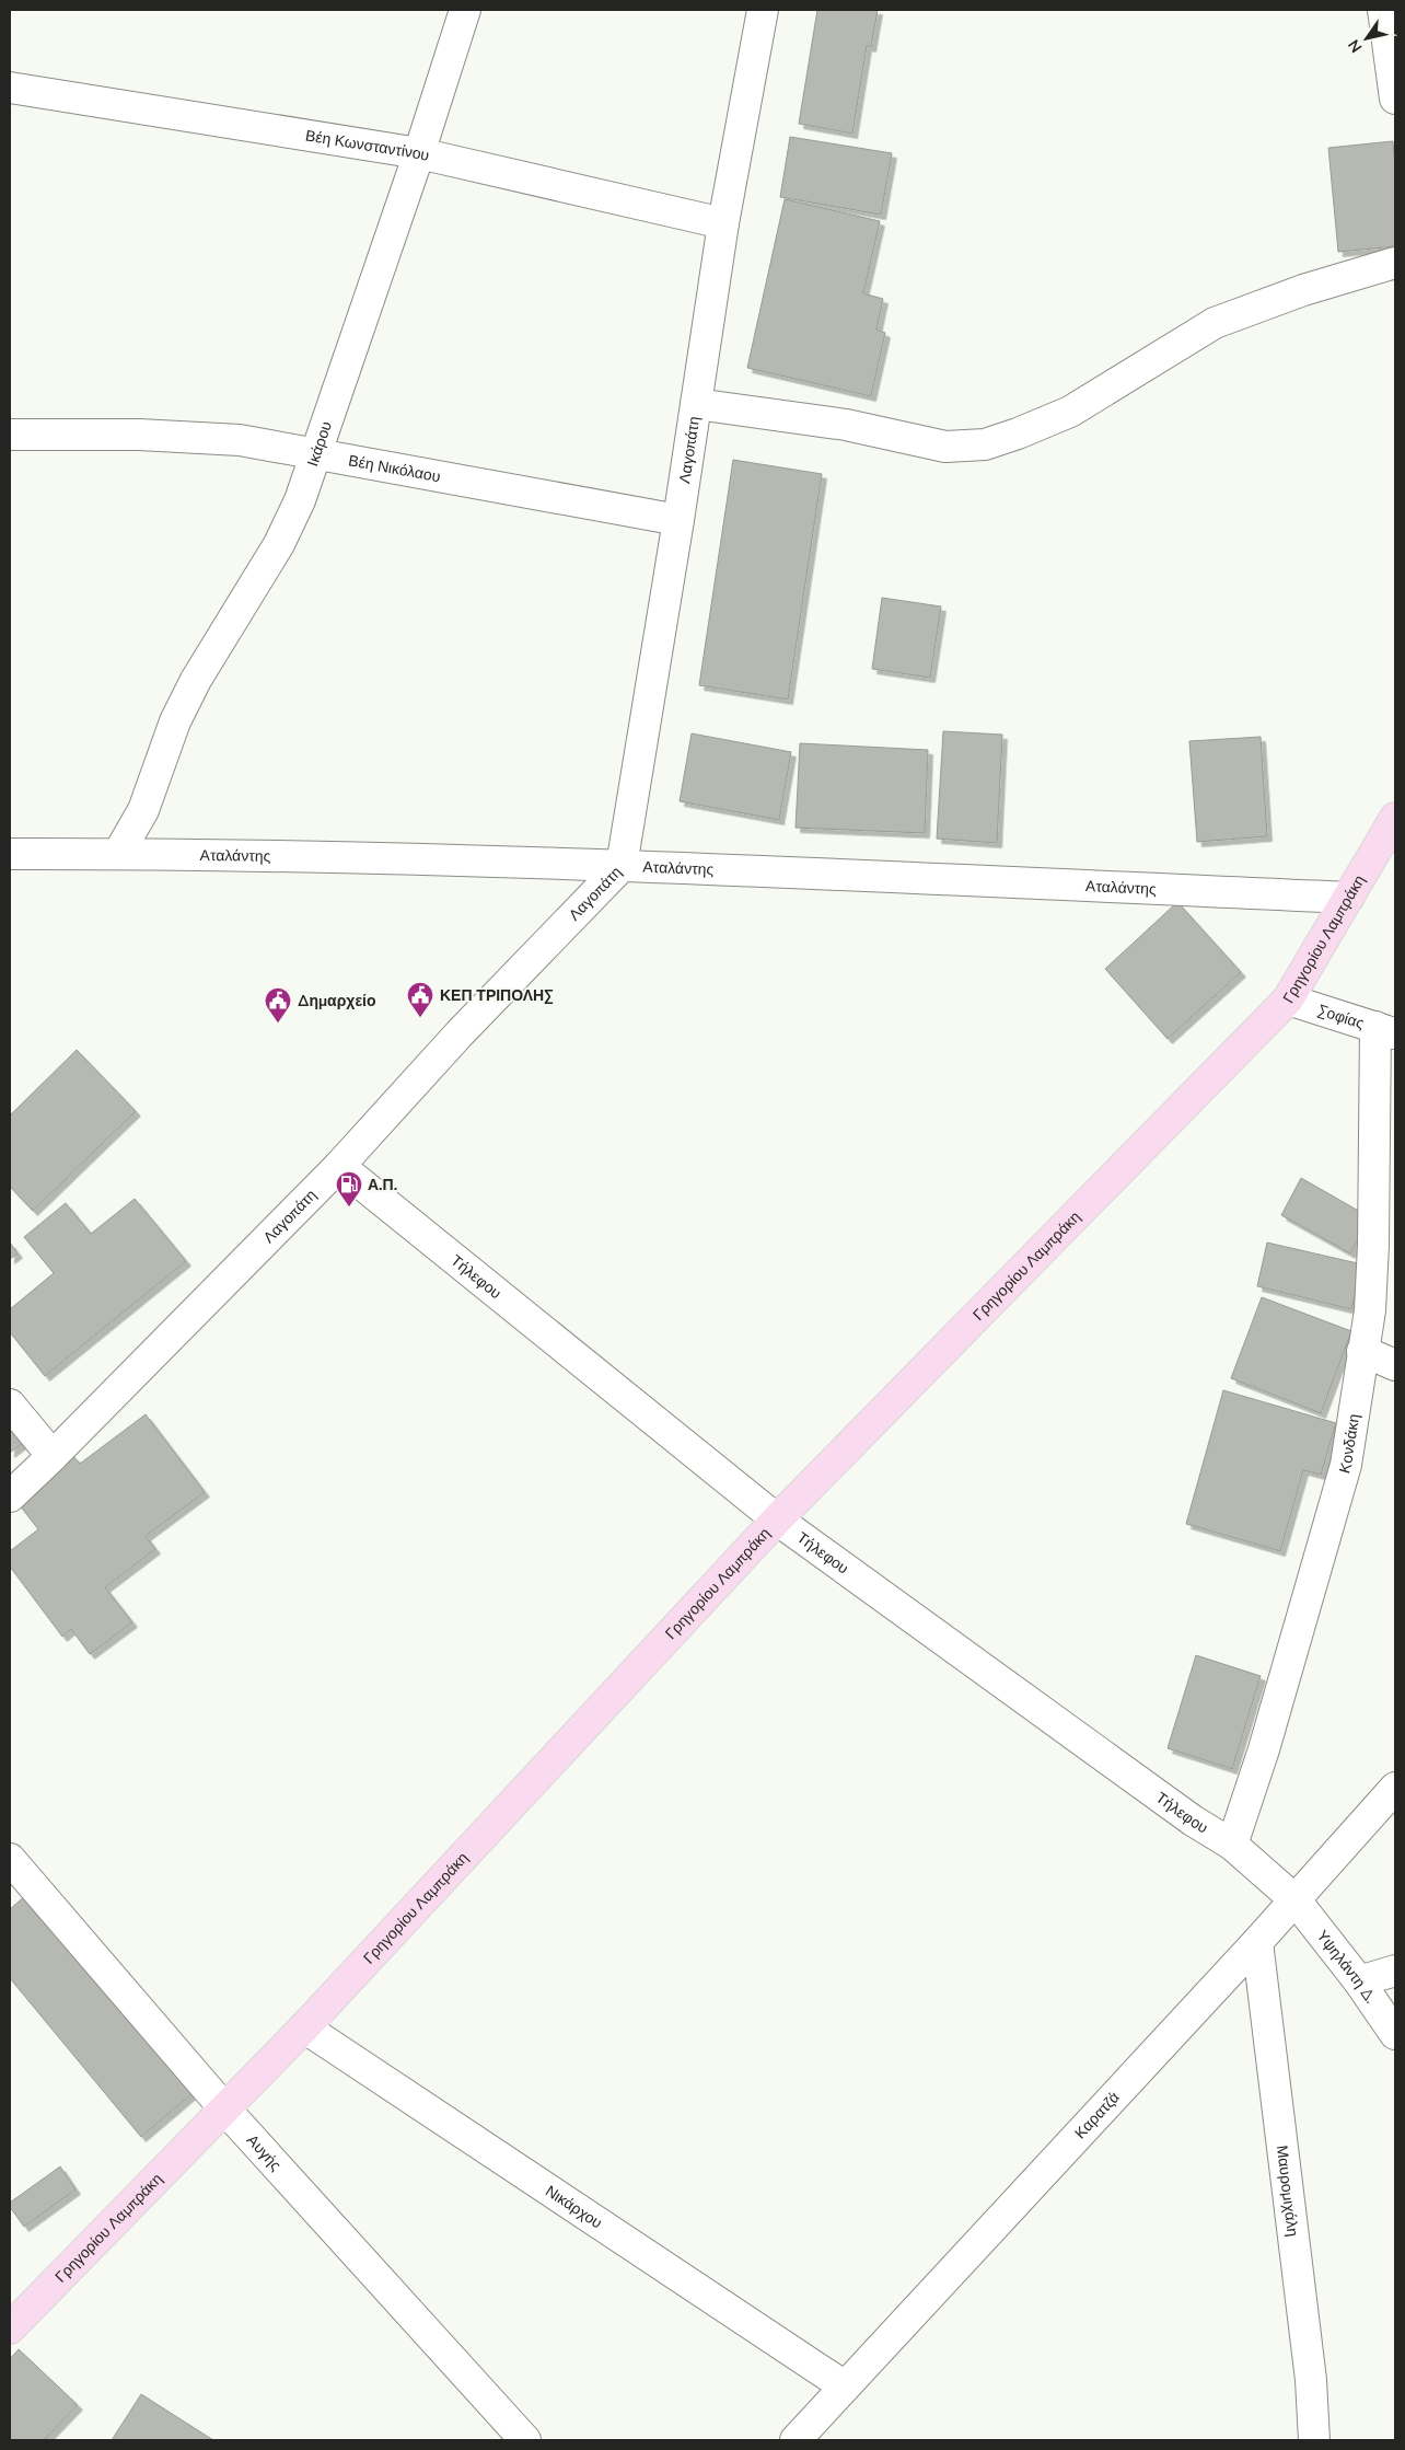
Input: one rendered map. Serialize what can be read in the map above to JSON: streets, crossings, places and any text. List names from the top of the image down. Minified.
{"streets":{"main road":["Γρηγορίου Λαμπράκη"],"street":["Βέη Κωνσταντίνου","Ικάρου","Λαγοπάτη","Βέη Νικόλαου","Αταλάντης","Σοφίας","Τήλεφου","Κονδάκη","Υψηλάντη Δ.","Καρατζά","Αυγής","Μαυρομιχάλη","Νικάρχου"]},"crossings":[["Βέη Κωνσταντίνου","Ικάρου"],["Βέη Κωνσταντίνου","Λαγοπάτη"],["Ικάρου","Βέη Νικόλαου"],["Ικάρου","Αταλάντης"],["Λαγοπάτη","Βέη Νικόλαου"],["Λαγοπάτη","Αταλάντης"],["Λαγοπάτη","Τήλεφου"],["Αταλάντης","Γρηγορίου Λαμπράκη"],["Γρηγορίου Λαμπράκη","Σοφίας"],["Γρηγορίου Λαμπράκη","Τήλεφου"],["Γρηγορίου Λαμπράκη","Αυγής"],["Γρηγορίου Λαμπράκη","Νικάρχου"],["Σοφίας","Κονδάκη"],["Τήλεφου","Κονδάκη"],["Τήλεφου","Υψηλάντη Δ."],["Τήλεφου","Καρατζά"],["Υψηλάντη Δ.","Καρατζά"],["Καρατζά","Μαυρομιχάλη"],["Καρατζά","Νικάρχου"]],"places":{"public building":["ΚΕΠ ΤΡΙΠΟΛΗΣ","Δημαρχείο"],"fuel station":["Α.Π."]},"north":"bottom left"}
